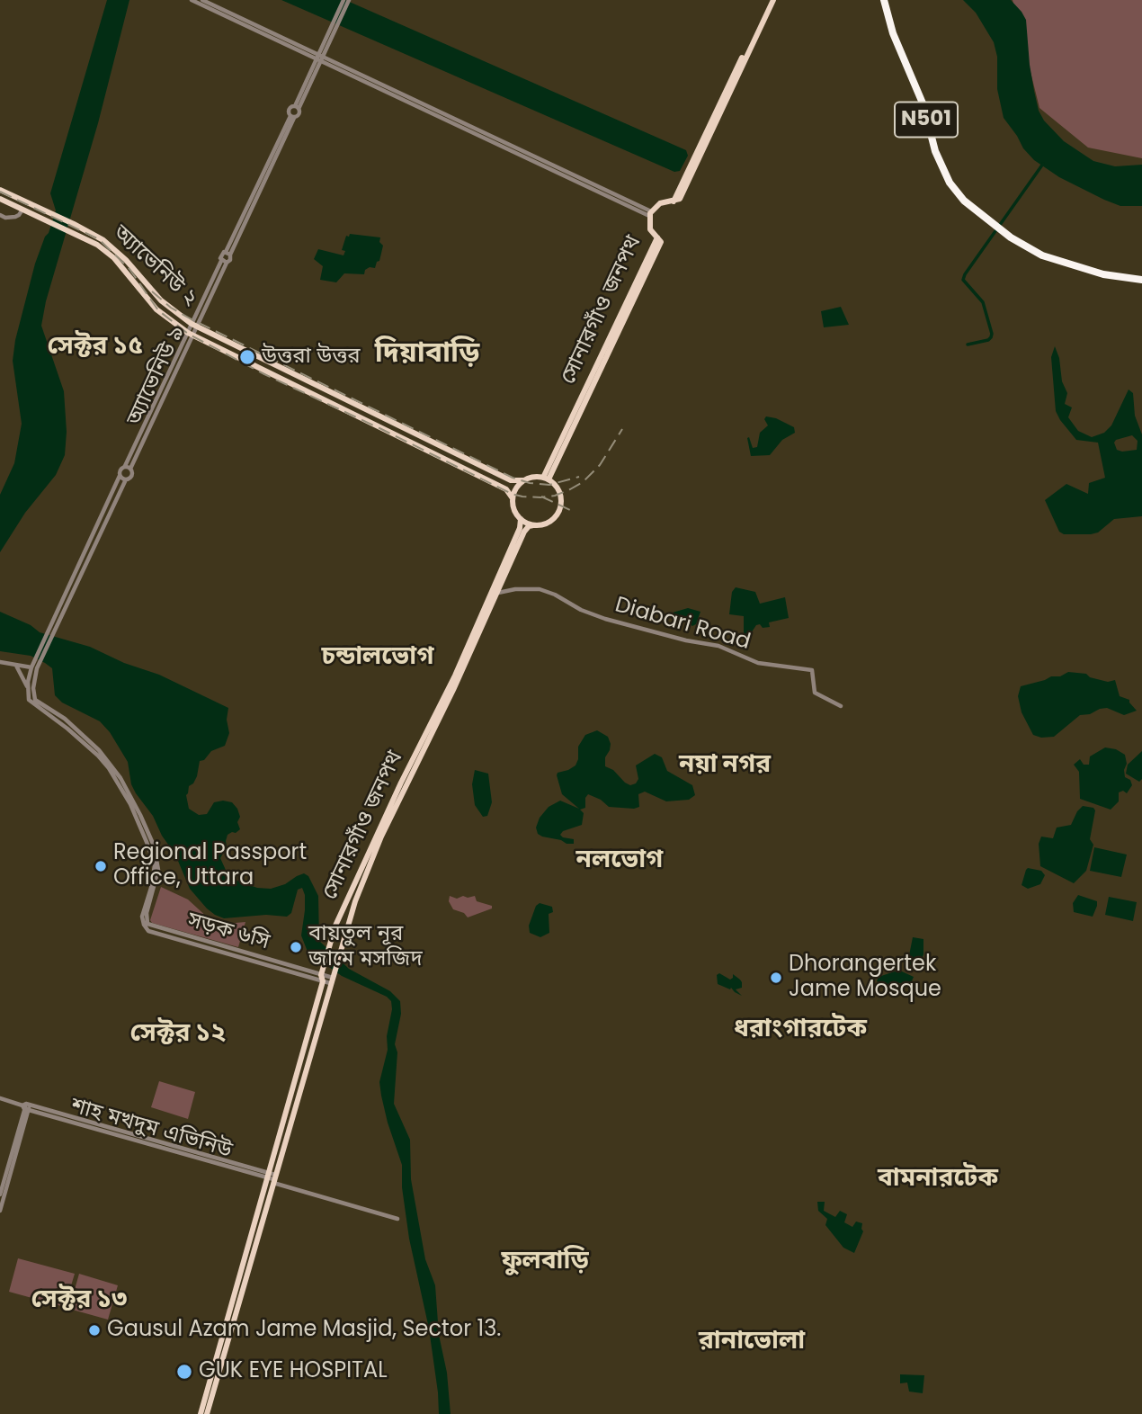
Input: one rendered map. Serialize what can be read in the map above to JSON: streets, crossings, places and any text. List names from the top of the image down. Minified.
{"streets":{"highway":["N501"],"main road":["অ্যাভেনিউ ২","সোনারগাঁও জনপথ"],"street":["অ্যাভেনিউ ৯","Diabari Road","সড়ক ৬সি","শাহ মখদুম এভিনিউ"]},"crossings":[["অ্যাভেনিউ ২","সোনারগাঁও জনপথ"],["অ্যাভেনিউ ২","অ্যাভেনিউ ৯"],["সোনারগাঁও জনপথ","Diabari Road"],["সোনারগাঁও জনপথ","সড়ক ৬সি"],["সোনারগাঁও জনপথ","শাহ মখদুম এভিনিউ"]],"districts":["সেক্টর ১৫","দিয়াবাড়ি","চন্ডালভোগ","নয়া নগর","নলভোগ","ধরাংগারটেক","সেক্টর ১২","বামনারটেক","ফুলবাড়ি","সেক্টর ১৩","রানাভোলা"],"places":["উত্তরা উত্তর","Regional Passport Office, Uttara","বায়তুল নূর জামে মসজিদ","Dhorangertek Jame Mosque","Gausul Azam Jame Masjid, Sector 13.","GUK EYE HOSPITAL"]}
